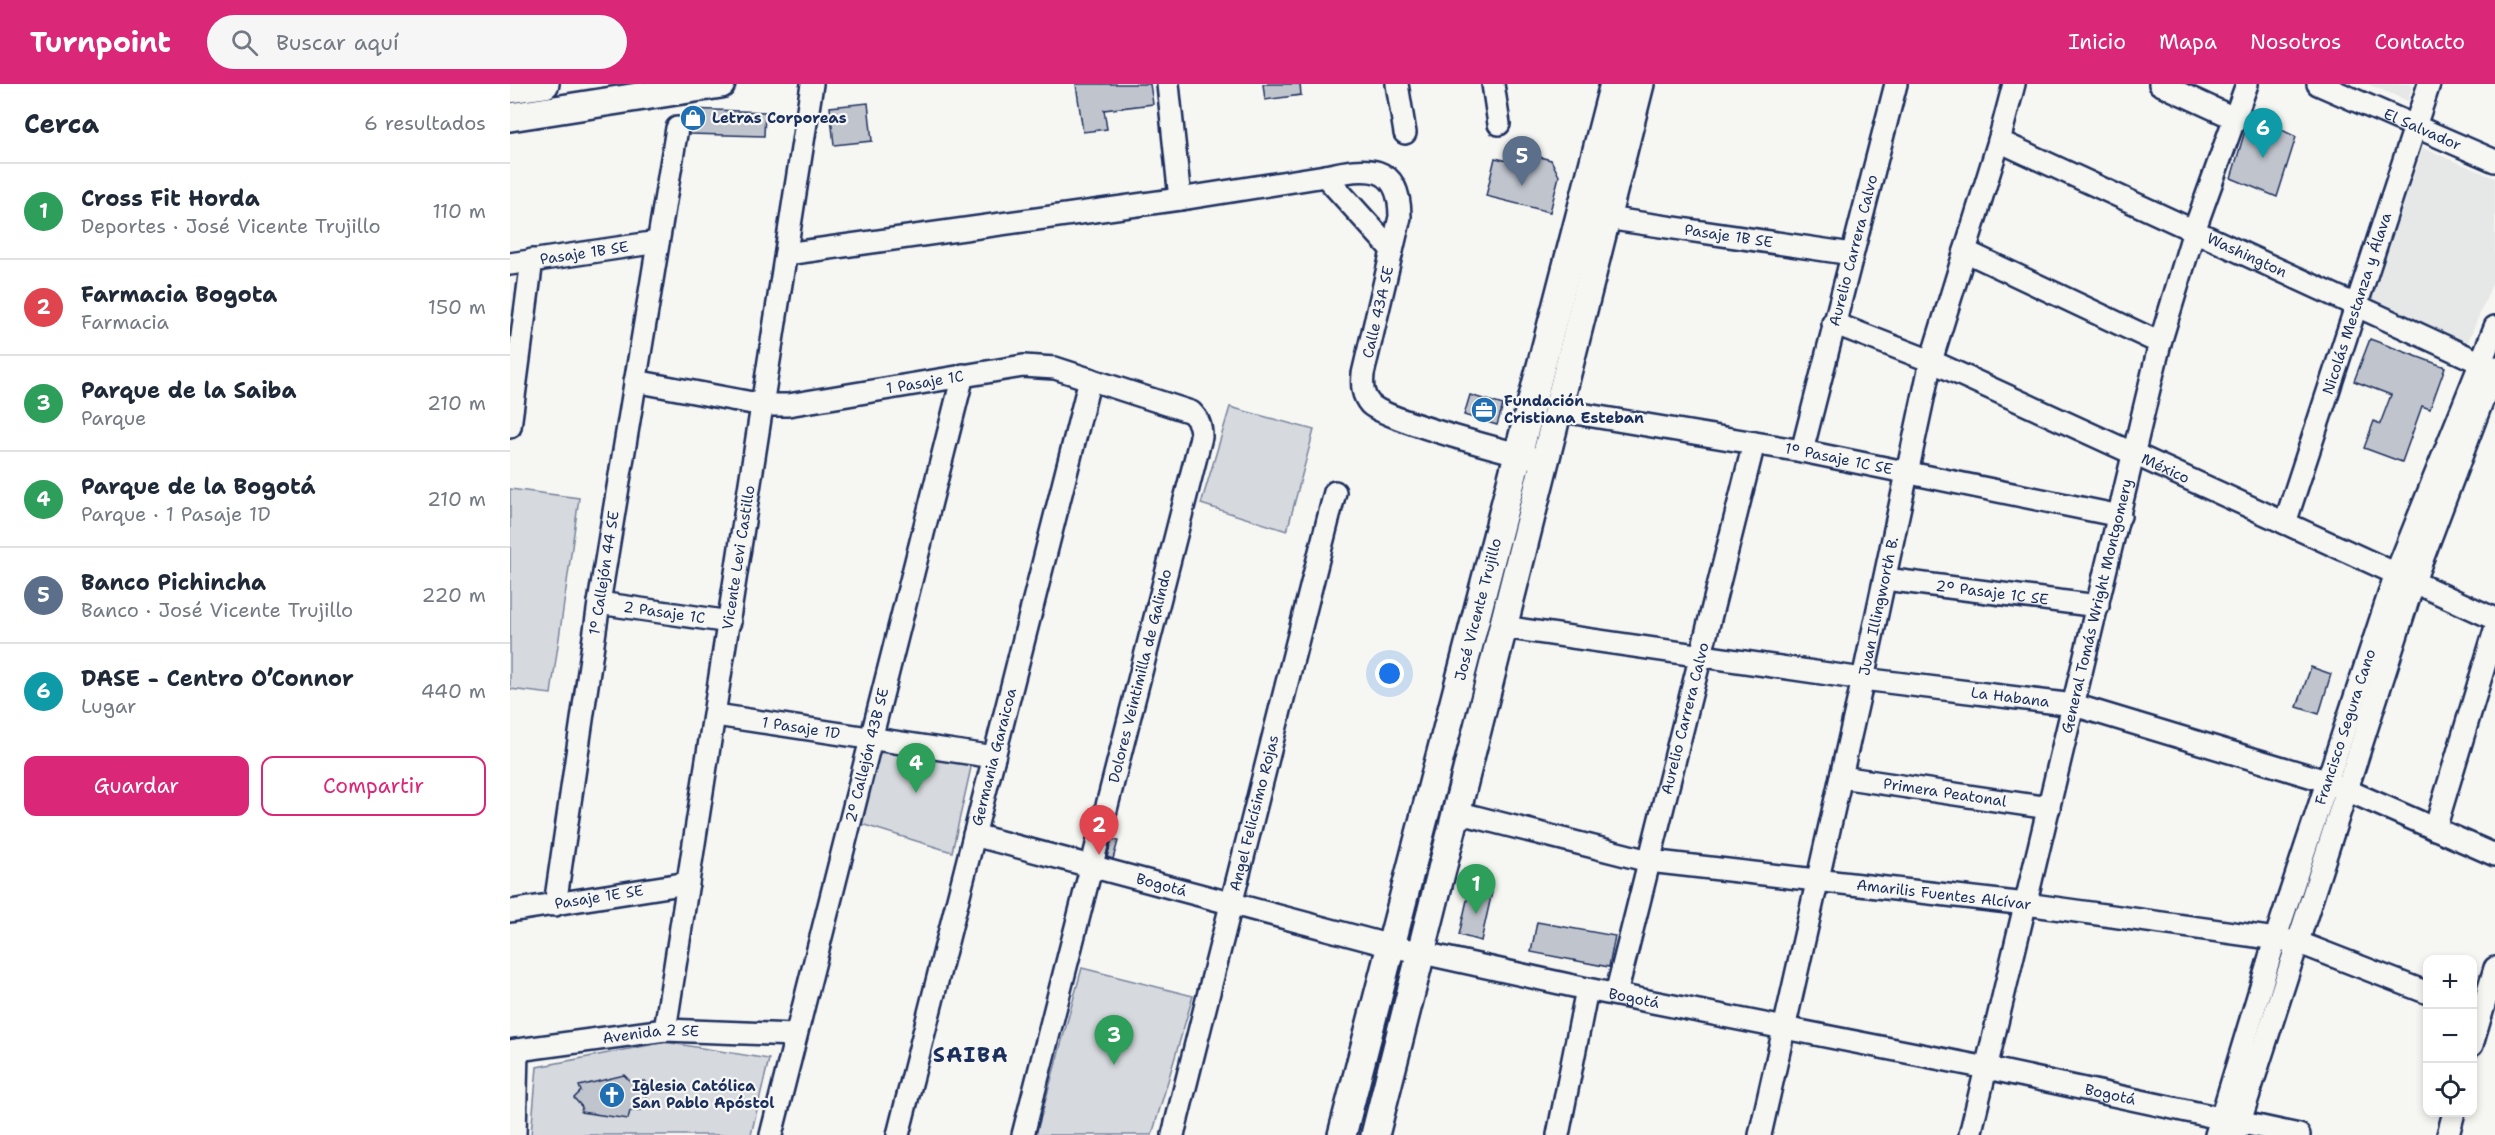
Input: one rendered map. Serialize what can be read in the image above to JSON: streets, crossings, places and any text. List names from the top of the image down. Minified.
{"streets":{"main road":["José Vicente Trujillo"],"street":["El Salvador","Pasaje 1B SE","Aurelio Carrera Calvo","Washington","Nicolás Mestanza y Álava","Calle 43A SE","1 Pasaje 1C","1° Pasaje 1C SE","México","Vicente Levi Castillo","1º Callejón 44 SE","2° Pasaje 1C SE","General Tomás Wright Montgomery","Juan Illingworth B.","2 Pasaje 1C","Dolores Veintimilla de Galindo","La Habana","Francisco Segura Cano","1 Pasaje 1D","2º Callejón 43B SE","Germania Garaicoa","Primera Peatonal","Angel Felicísimo Rojas","Bogotá","Amarilis Fuentes Alcívar","Pasaje 1E SE","Avenida 2 SE"]},"crossings":[["El Salvador","Nicolás Mestanza y Álava"],["Pasaje 1B SE","Aurelio Carrera Calvo"],["Pasaje 1B SE","1º Callejón 44 SE"],["Pasaje 1B SE","José Vicente Trujillo"],["Aurelio Carrera Calvo","1° Pasaje 1C SE"],["Aurelio Carrera Calvo","México"],["Aurelio Carrera Calvo","La Habana"],["Aurelio Carrera Calvo","Bogotá"],["Aurelio Carrera Calvo","Amarilis Fuentes Alcívar"],["Washington","Nicolás Mestanza y Álava"],["Washington","General Tomás Wright Montgomery"],["Washington","Juan Illingworth B."],["Washington","Francisco Segura Cano"],["Nicolás Mestanza y Álava","México"],["Calle 43A SE","José Vicente Trujillo"],["1 Pasaje 1C","Vicente Levi Castillo"],["1 Pasaje 1C","1º Callejón 44 SE"],["1 Pasaje 1C","Dolores Veintimilla de Galindo"],["1 Pasaje 1C","2º Callejón 43B SE"],["1 Pasaje 1C","Germania Garaicoa"],["1° Pasaje 1C SE","General Tomás Wright Montgomery"],["1° Pasaje 1C SE","Juan Illingworth B."],["1° Pasaje 1C SE","José Vicente Trujillo"],["México","General Tomás Wright Montgomery"],["México","Juan Illingworth B."],["México","Francisco Segura Cano"],["Vicente Levi Castillo","2 Pasaje 1C"],["Vicente Levi Castillo","1 Pasaje 1D"],["Vicente Levi Castillo","Pasaje 1E SE"],["Vicente Levi Castillo","Avenida 2 SE"],["1º Callejón 44 SE","2 Pasaje 1C"],["1º Callejón 44 SE","Pasaje 1E SE"],["2° Pasaje 1C SE","General Tomás Wright Montgomery"],["2° Pasaje 1C SE","Juan Illingworth B."],["General Tomás Wright Montgomery","La Habana"],["General Tomás Wright Montgomery","Primera Peatonal"],["General Tomás Wright Montgomery","Bogotá"],["General Tomás Wright Montgomery","Amarilis Fuentes Alcívar"],["Juan Illingworth B.","La Habana"],["Juan Illingworth B.","Primera Peatonal"],["Juan Illingworth B.","Bogotá"],["Juan Illingworth B.","Amarilis Fuentes Alcívar"],["José Vicente Trujillo","La Habana"],["José Vicente Trujillo","Bogotá"],["José Vicente Trujillo","Amarilis Fuentes Alcívar"],["Dolores Veintimilla de Galindo","Bogotá"],["La Habana","Francisco Segura Cano"],["Francisco Segura Cano","Bogotá"],["Francisco Segura Cano","Amarilis Fuentes Alcívar"],["1 Pasaje 1D","2º Callejón 43B SE"],["1 Pasaje 1D","Germania Garaicoa"],["2º Callejón 43B SE","Avenida 2 SE"],["Germania Garaicoa","Bogotá"],["Angel Felicísimo Rojas","Bogotá"]],"districts":["SAIBA"],"places":{"shop":["Letras Corporeas"],"office":["Fundación Cristiana Esteban"],"church":["Iglesia Católica San Pablo Apóstol"]},"page":{"header":"Turnpoint","search":"Buscar aquí","nav":["Inicio","Mapa","Nosotros","Contacto"],"heading":["Cerca","6 resultados"],"pins":["6","5","4","2","1","3"],"list":[{"mark":"1","name":"Cross Fit Horda","note":"Deportes · José Vicente Trujillo","value":"110 m"},{"mark":"2","name":"Farmacia Bogota","note":"Farmacia","value":"150 m"},{"mark":"3","name":"Parque de la Saiba","note":"Parque","value":"210 m"},{"mark":"4","name":"Parque de la Bogotá","note":"Parque · 1 Pasaje 1D","value":"210 m"},{"mark":"5","name":"Banco Pichincha","note":"Banco · José Vicente Trujillo","value":"220 m"},{"mark":"6","name":"DASE - Centro O’Connor","note":"Lugar","value":"440 m"}],"buttons":["Guardar","Compartir"],"map_buttons":["+","−"]}}
